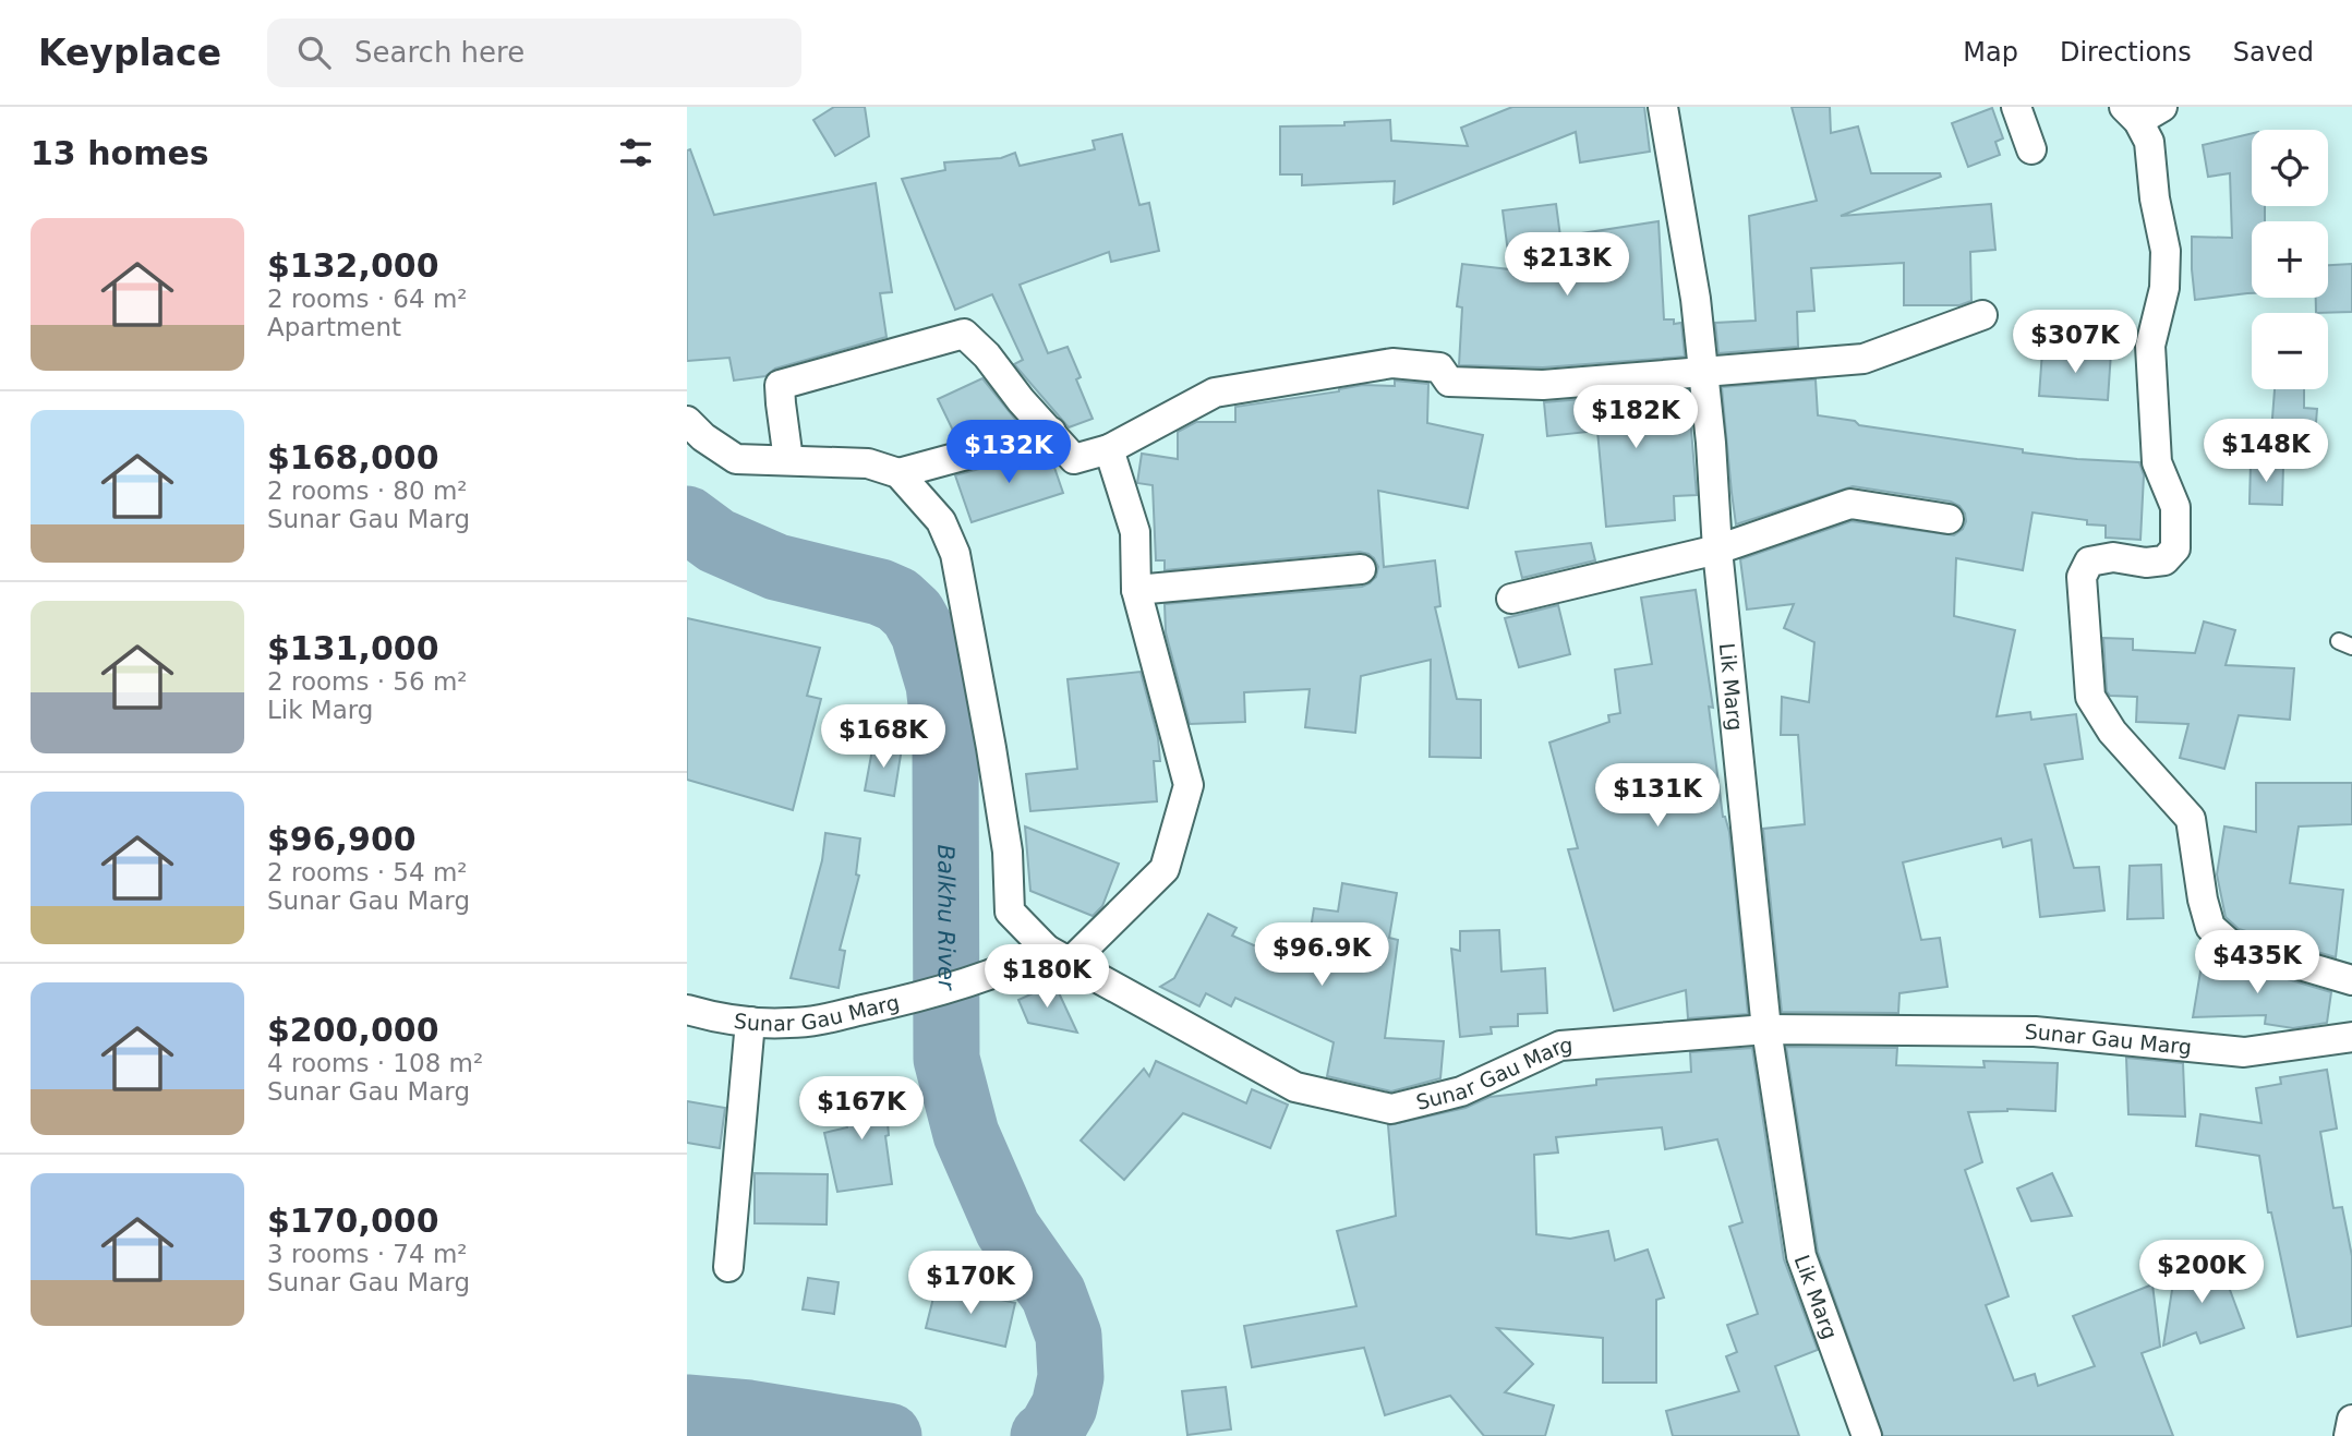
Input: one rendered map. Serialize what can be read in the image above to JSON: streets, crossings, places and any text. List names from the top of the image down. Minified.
{"streets":{"street":["Lik Marg","Sunar Gau Marg"]},"crossings":[["Lik Marg","Sunar Gau Marg"]],"water":["Balkhu River"],"page":{"header":"Keyplace","search":"Search here","nav":["Map","Directions","Saved"],"heading":"13 homes","map_buttons":["+","−"],"list":[{"name":"$132,000","note":"2 rooms · 64 m² · Apartment"},{"name":"$168,000","note":"2 rooms · 80 m² · Sunar Gau Marg"},{"name":"$131,000","note":"2 rooms · 56 m² · Lik Marg"},{"name":"$96,900","note":"2 rooms · 54 m² · Sunar Gau Marg"},{"name":"$200,000","note":"4 rooms · 108 m² · Sunar Gau Marg"},{"name":"$170,000","note":"3 rooms · 74 m² · Sunar Gau Marg"}],"price":["$213K","$307K","$182K","$148K","$132K","$168K","$131K","$96.9K","$435K","$180K","$167K","$200K","$170K"]}}
